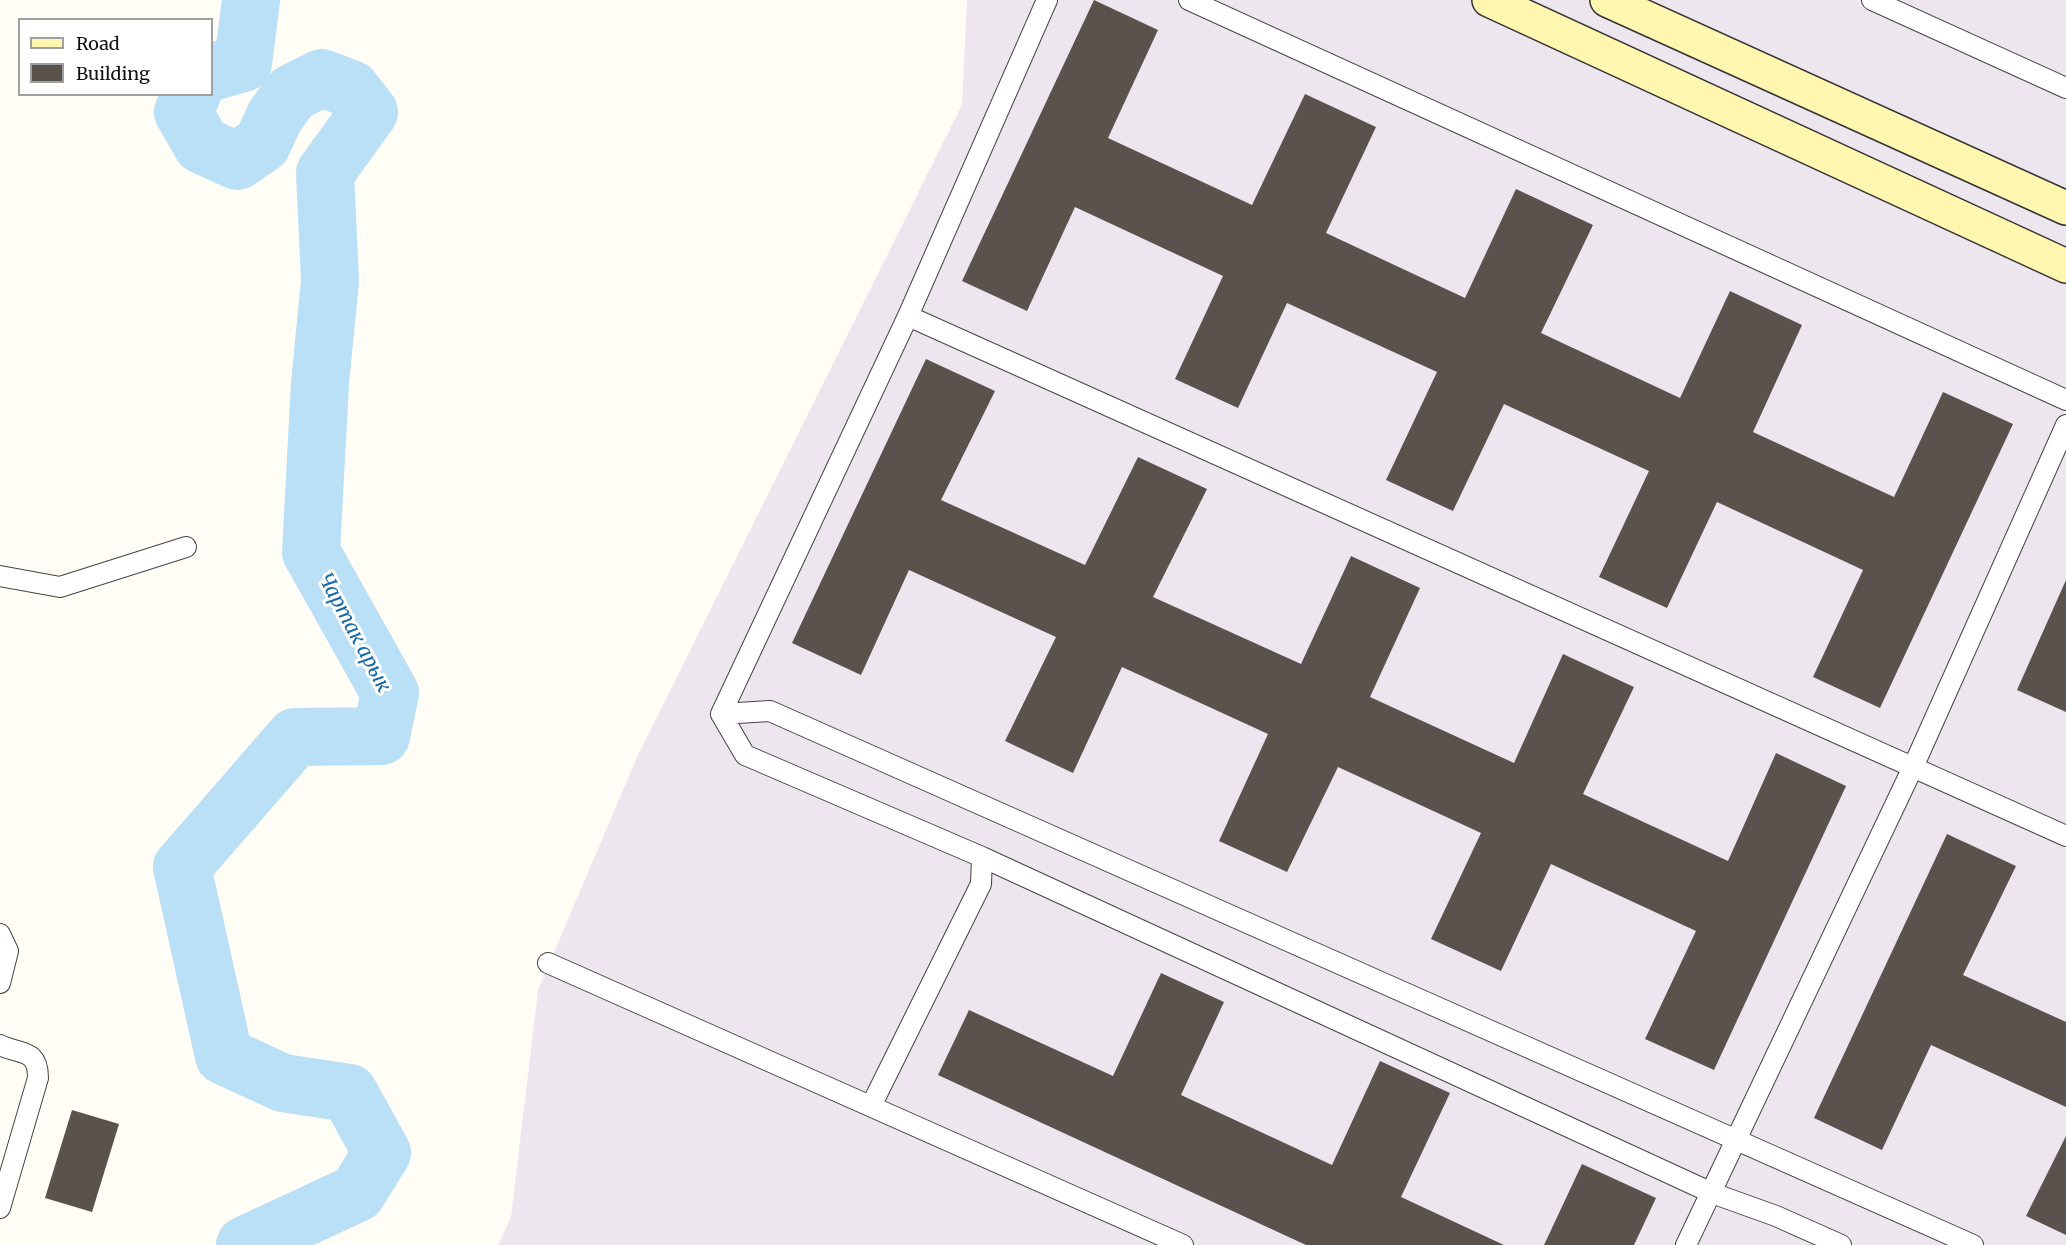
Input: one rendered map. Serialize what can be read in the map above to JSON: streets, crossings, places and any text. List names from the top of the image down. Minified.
{"water":["Чартак арык"],"legend":["Road","Building"]}
